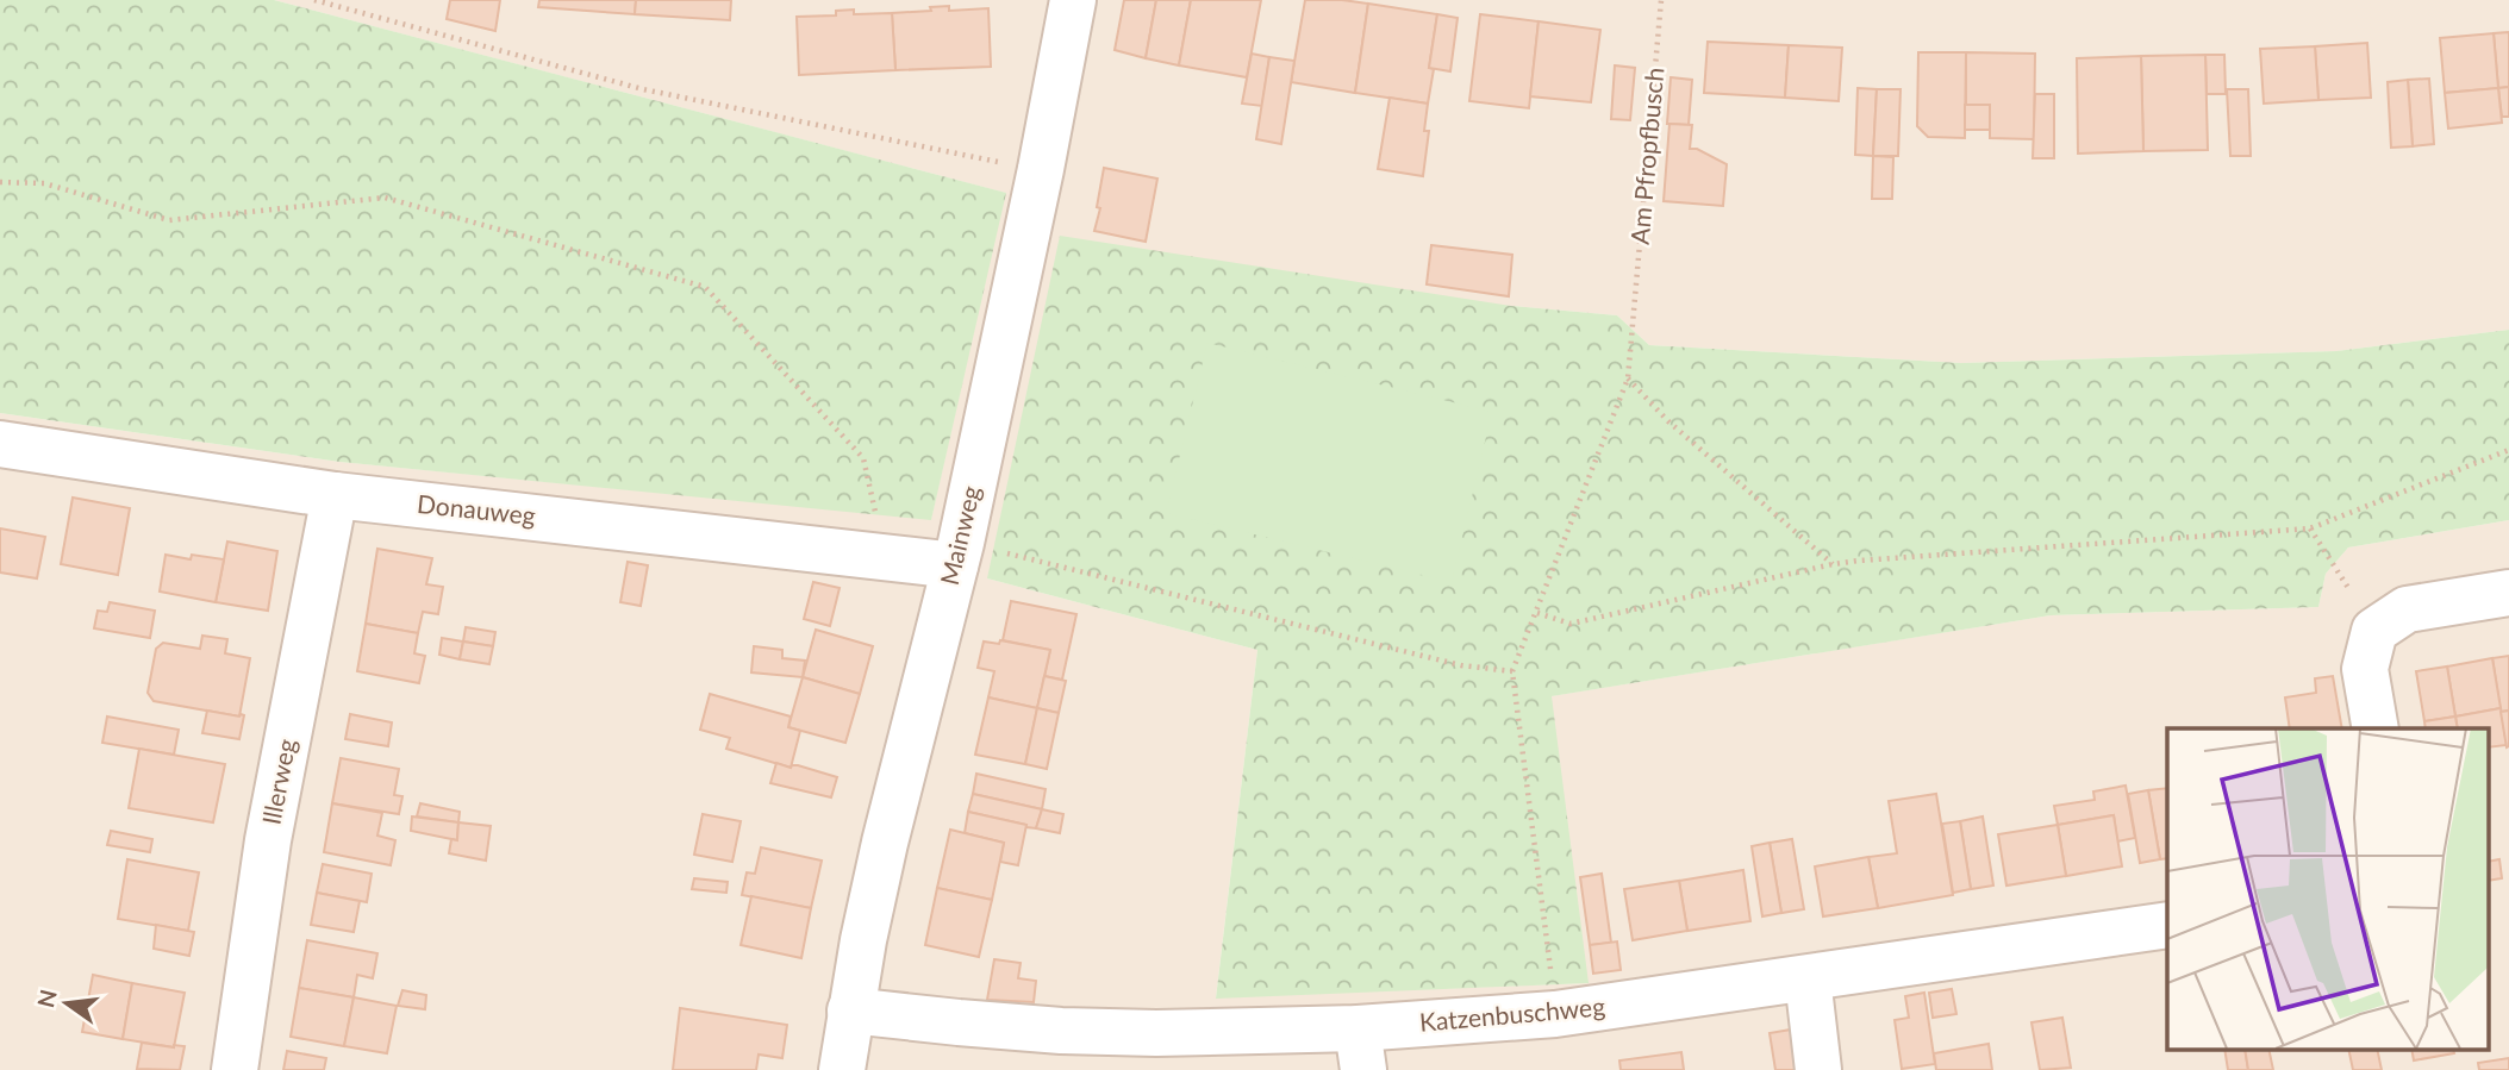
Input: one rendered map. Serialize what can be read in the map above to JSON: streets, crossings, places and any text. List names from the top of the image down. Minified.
{"streets":{"street":["Donauweg","Mainweg","Illerweg","Katzenbuschweg"],"path":["Am Pfropfbusch"]},"crossings":[["Donauweg","Mainweg"],["Donauweg","Illerweg"],["Mainweg","Katzenbuschweg"]],"north":"left"}
